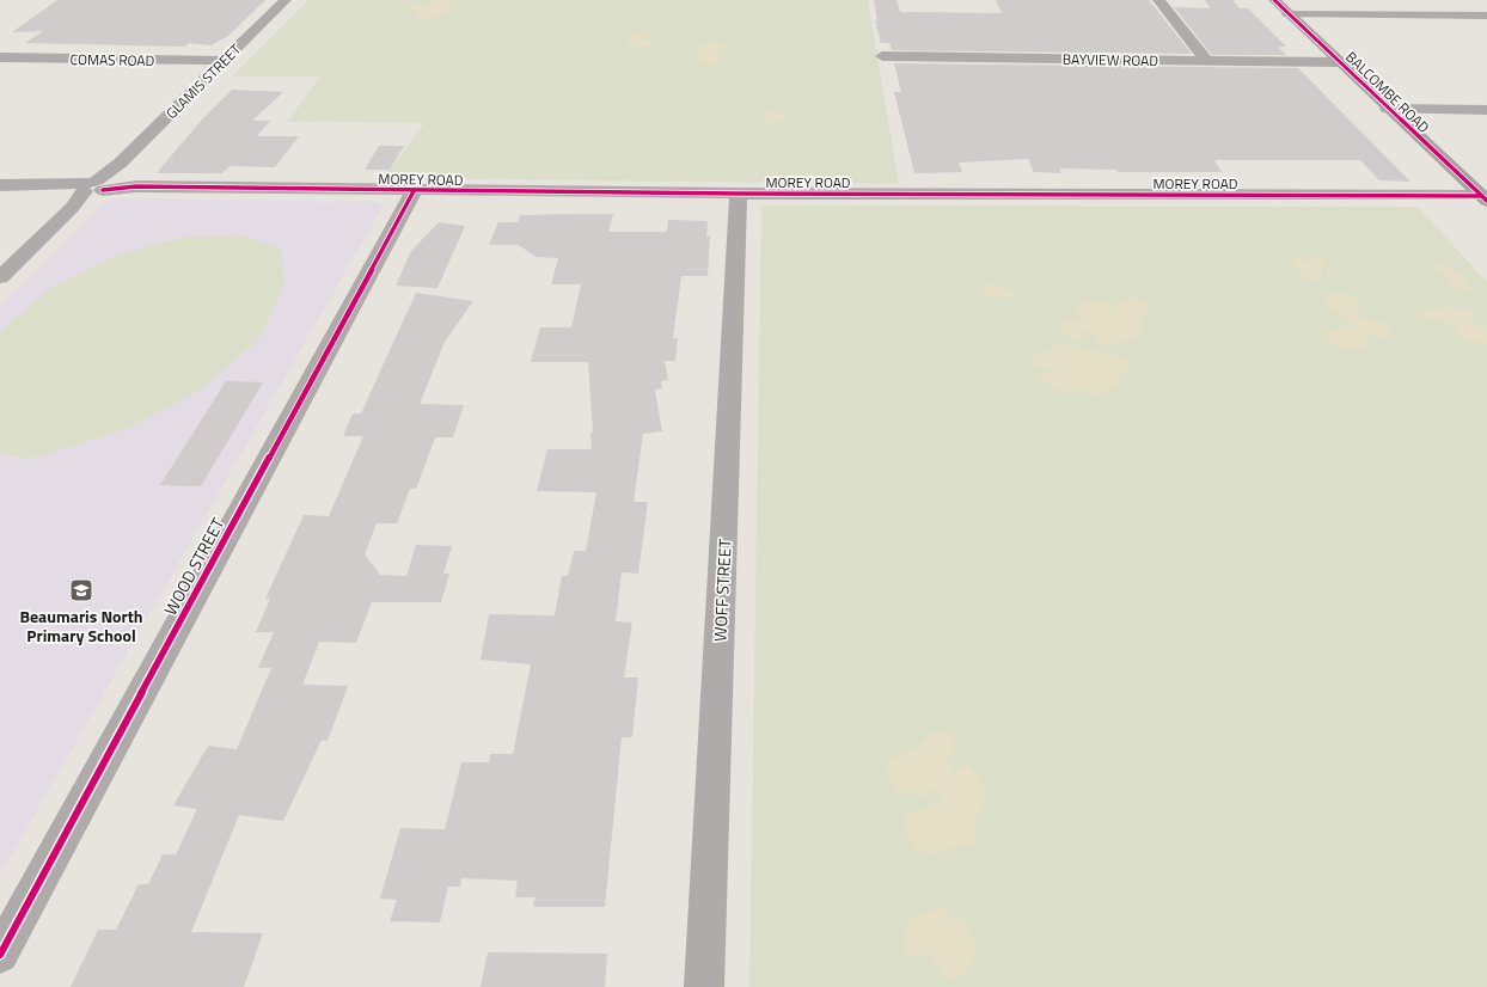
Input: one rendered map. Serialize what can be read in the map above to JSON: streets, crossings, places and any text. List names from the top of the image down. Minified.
{"streets":{"main road":["BALCOMBE ROAD"],"street":["COMAS ROAD","BAYVIEW ROAD","GLAMIS STREET","MOREY ROAD","WOOD STREET","WOFF STREET"]},"crossings":[["COMAS ROAD","GLAMIS STREET"],["BAYVIEW ROAD","BALCOMBE ROAD"],["GLAMIS STREET","MOREY ROAD"],["BALCOMBE ROAD","MOREY ROAD"],["MOREY ROAD","WOOD STREET"],["MOREY ROAD","WOFF STREET"]],"places":{"school or university":["Beaumaris North Primary School"]}}
